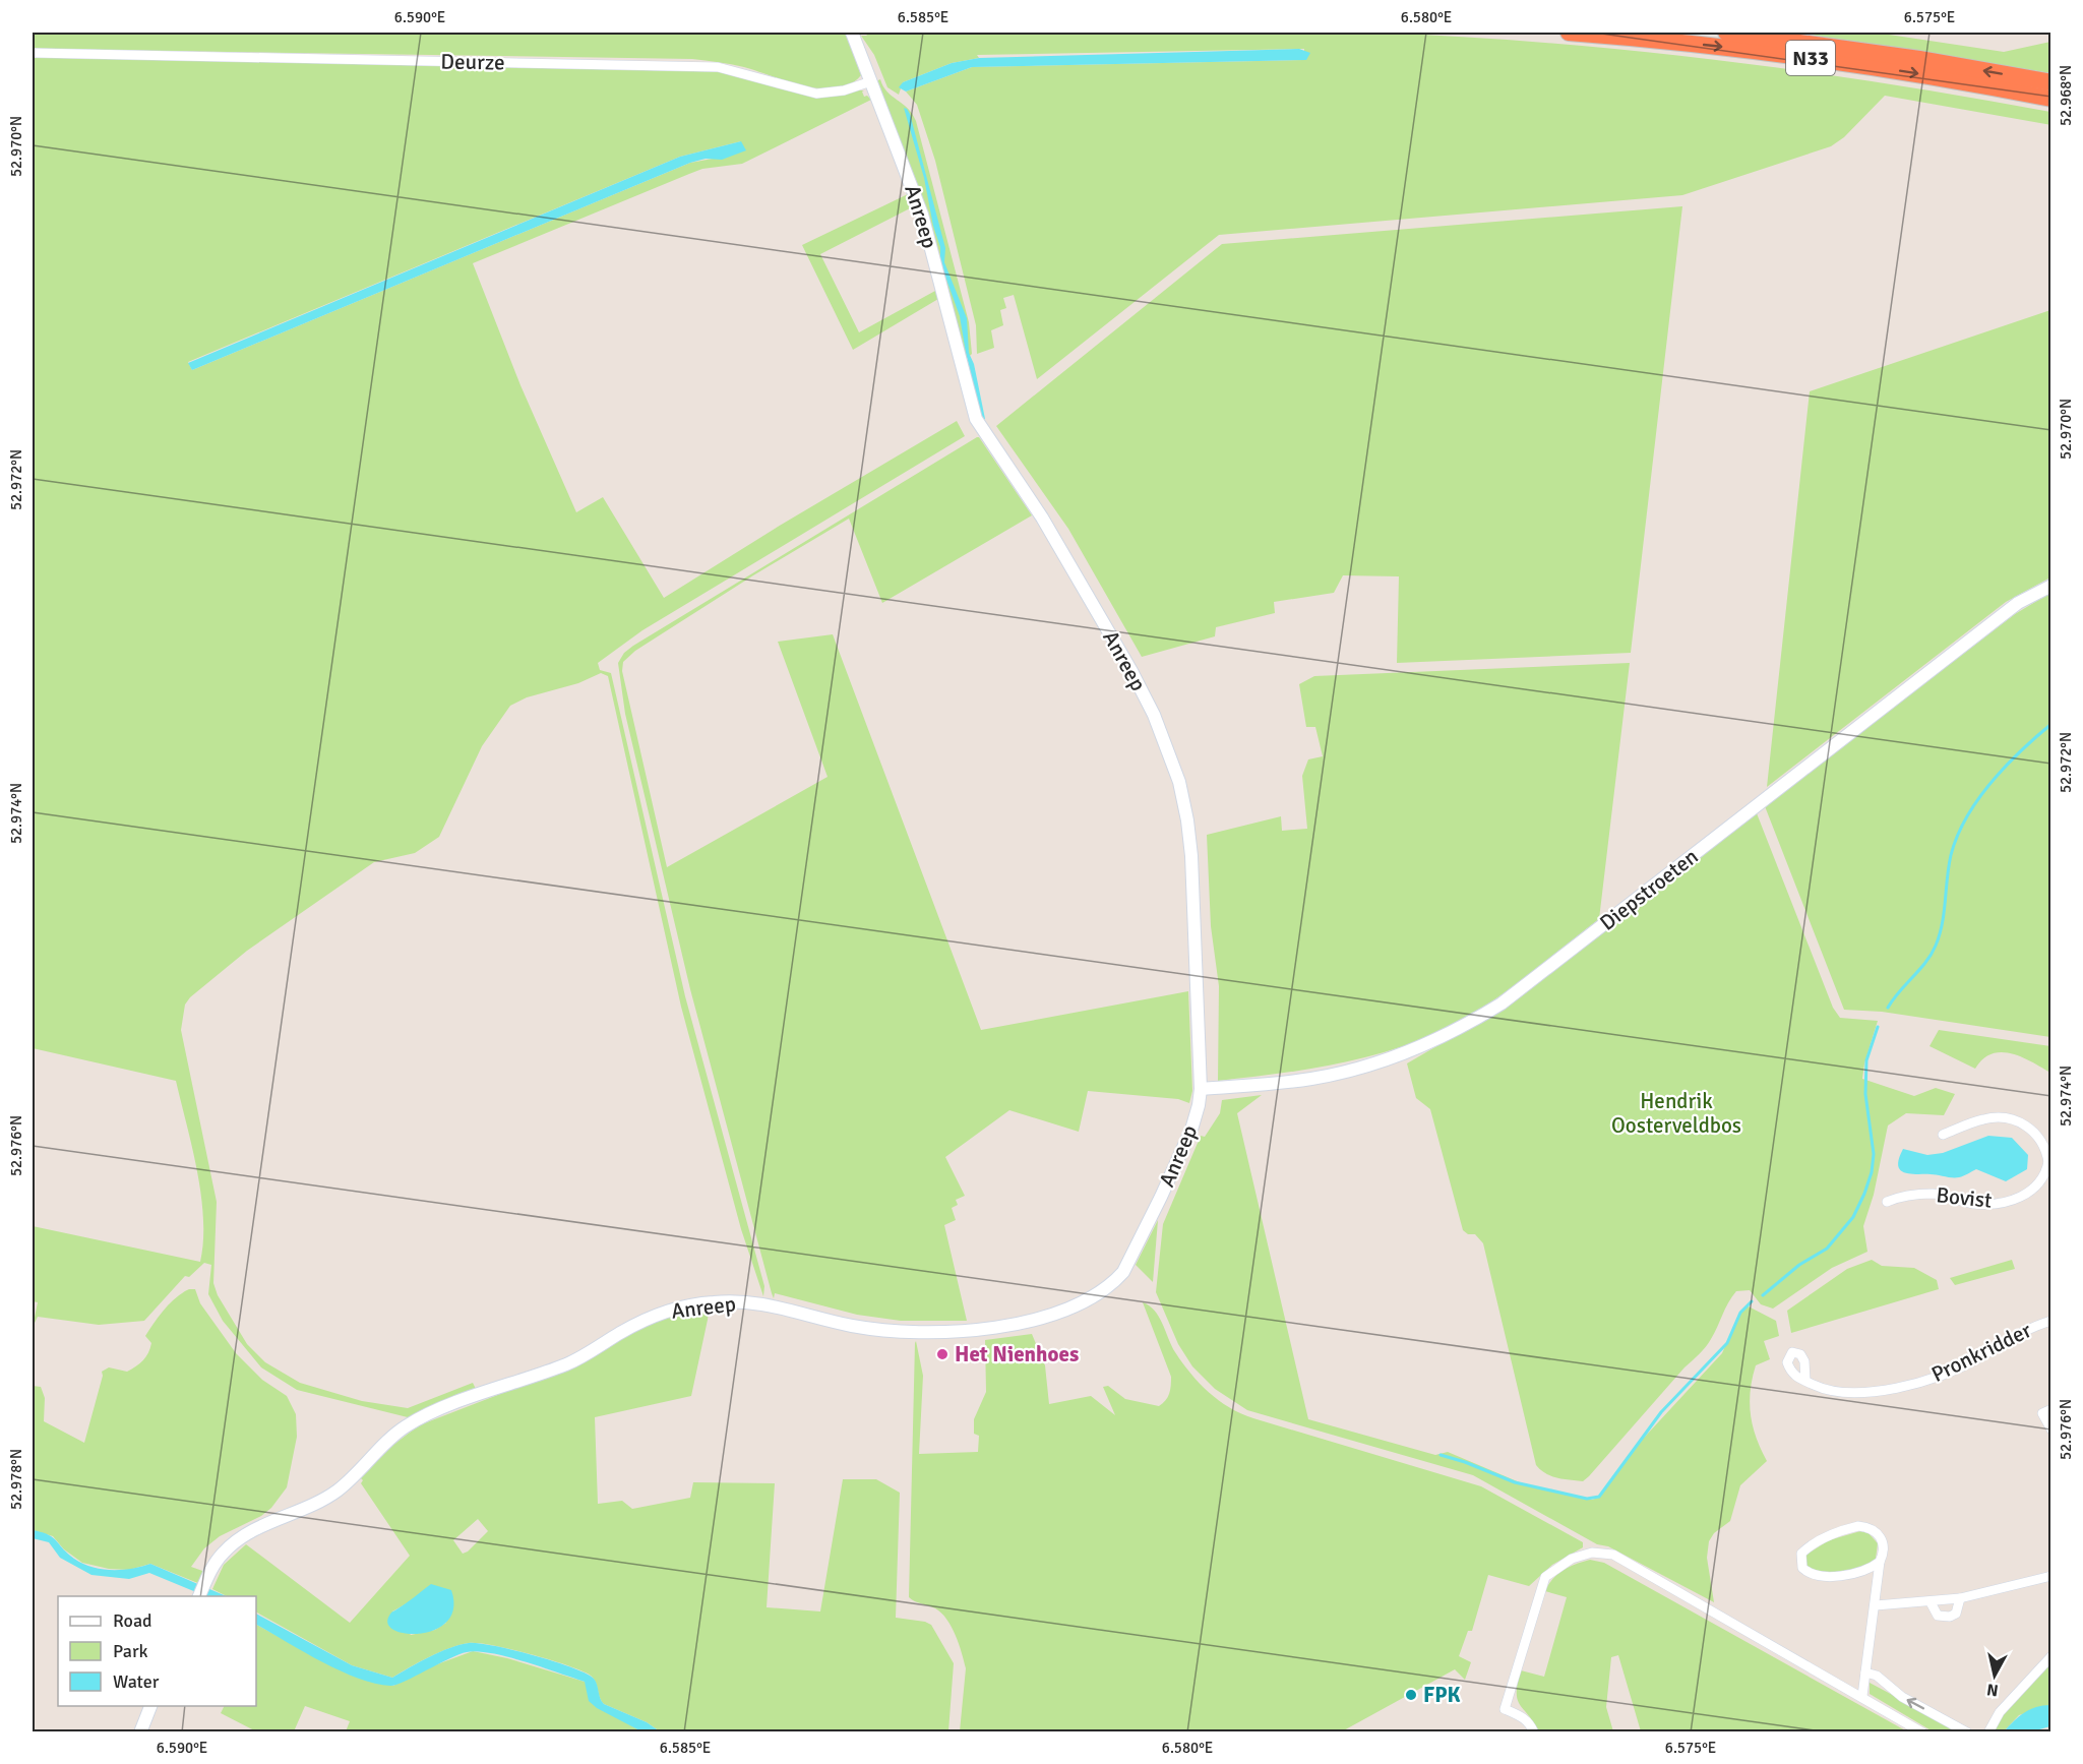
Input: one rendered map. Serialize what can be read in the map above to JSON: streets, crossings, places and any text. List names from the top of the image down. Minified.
{"streets":{"highway":["N33"],"street":["Deurze","Anreep","Diepstroeten","Bovist","Pronkridder"]},"crossings":[["Deurze","Anreep"],["Anreep","Diepstroeten"]],"parks":["Hendrik Oosterveldbos"],"places":["Het Nienhoes","FPK"],"legend":["Road","Park","Water"],"north":"bottom","coordinates":["6.590°E","6.585°E","6.580°E","6.575°E","52.968°N","52.970°N","52.972°N","52.974°N","52.976°N","52.978°N"]}
